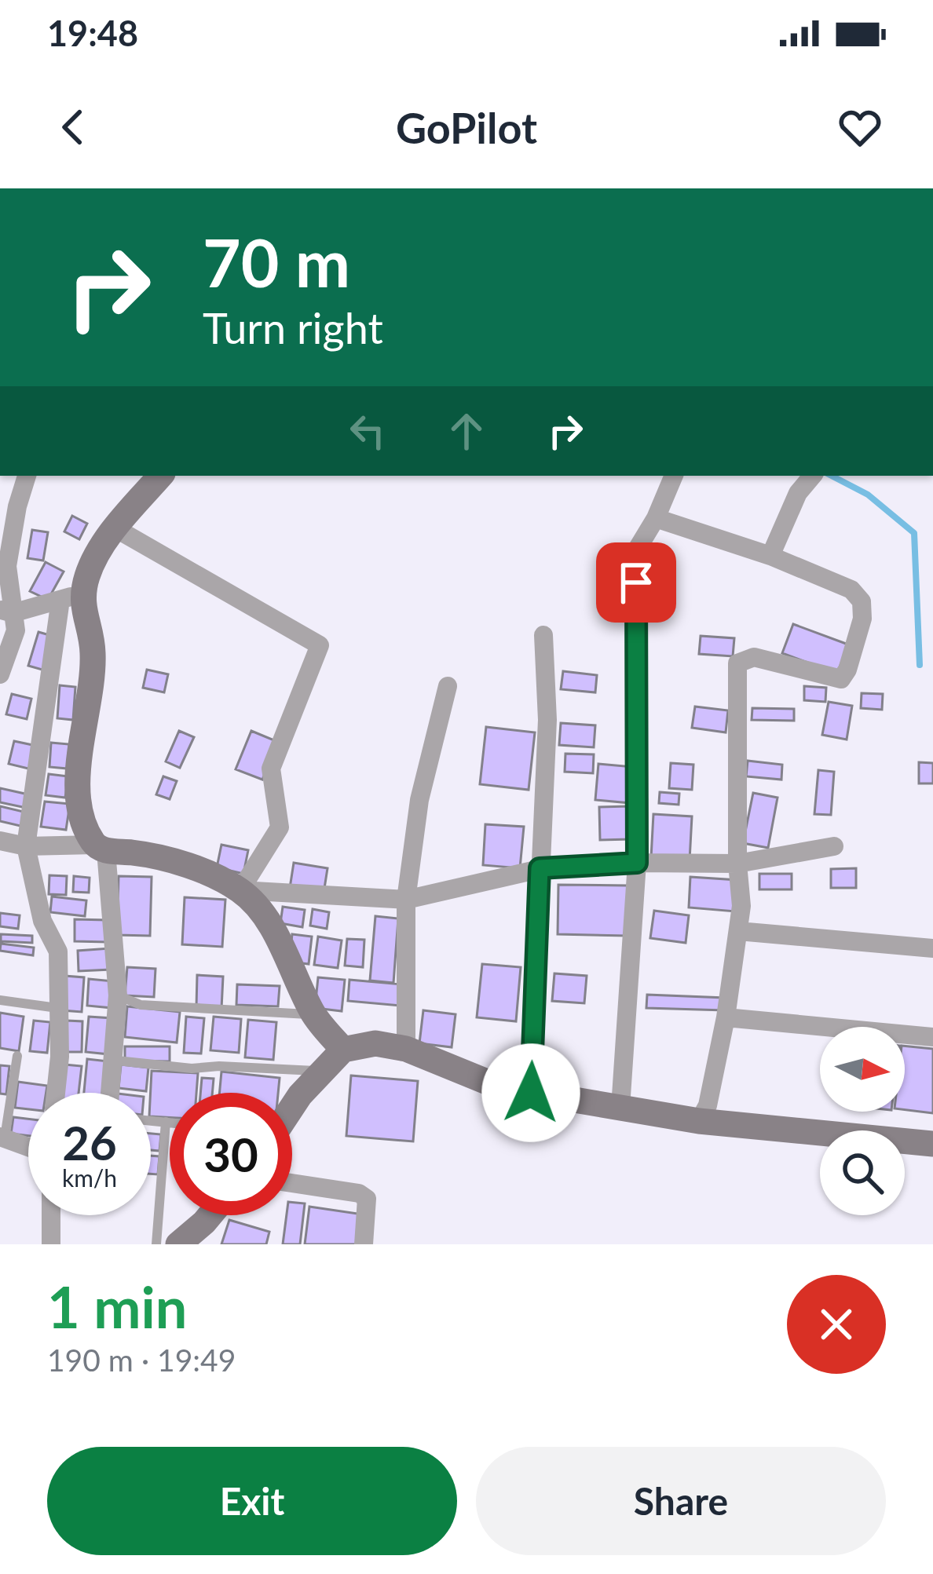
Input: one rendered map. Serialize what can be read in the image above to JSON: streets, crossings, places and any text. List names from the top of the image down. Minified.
{"north":"right","page":{"status":"19:48","header":"GoPilot","turn":["70 m","Turn right"],"speed":"26 km/h","limit":"30","heading":["1 min","190 m · 19:49"],"buttons":["Exit","Share"]}}
